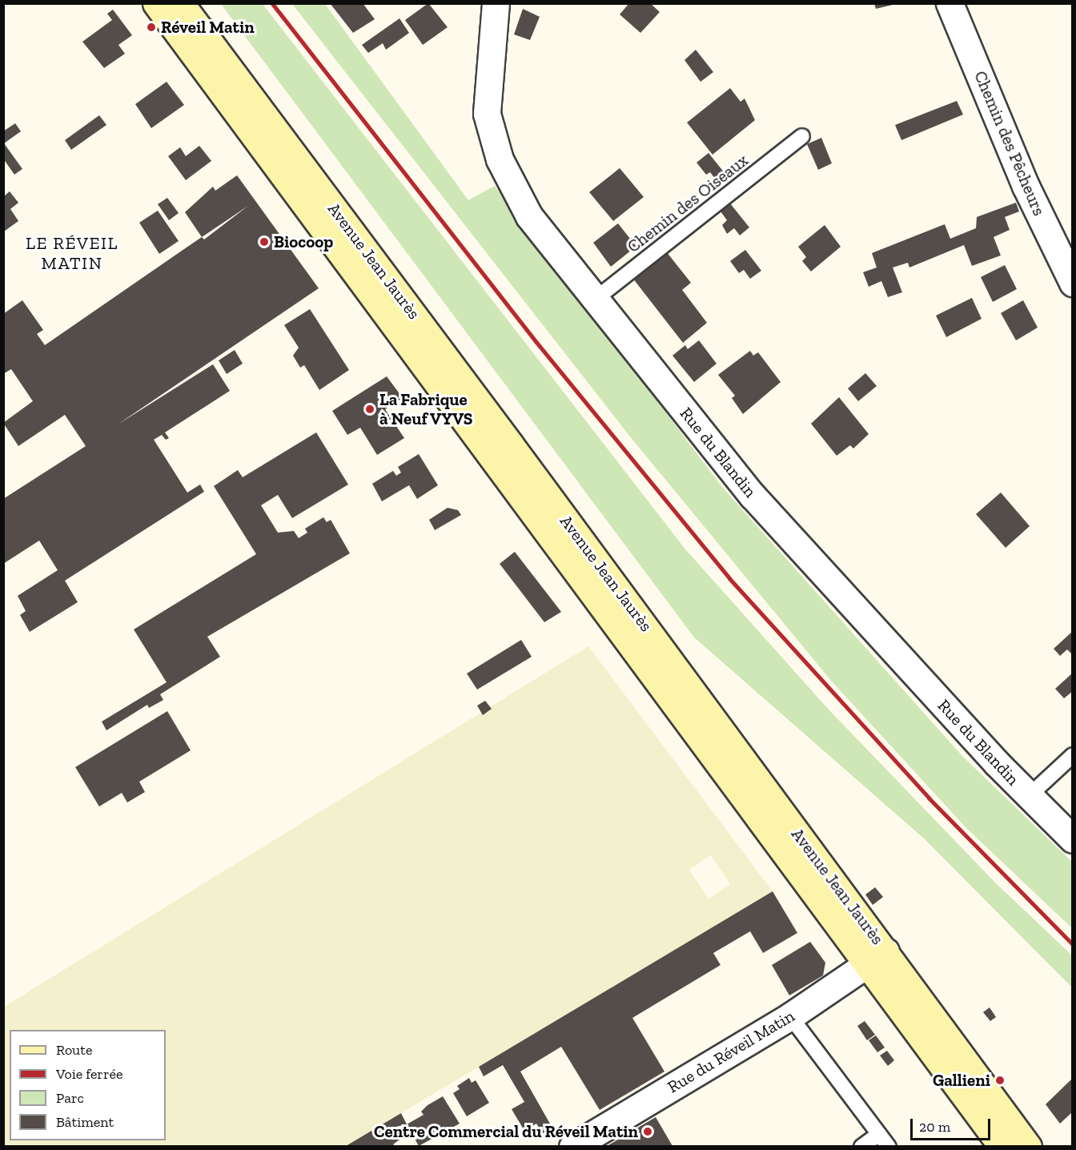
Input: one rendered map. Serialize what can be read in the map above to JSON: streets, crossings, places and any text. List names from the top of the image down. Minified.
{"streets":{"main road":["Avenue Jean Jaurès"],"street":["Chemin des Pêcheurs","Rue du Blandin","Rue du Réveil Matin"],"lane":["Chemin des Oiseaux"]},"crossings":[["Chemin des Oiseaux","Rue du Blandin"],["Avenue Jean Jaurès","Rue du Réveil Matin"]],"districts":["LE RÉVEIL MATIN"],"places":["Réveil Matin","Biocoop","La Fabrique à Neuf VYVS","Gallieni","Centre Commercial du Réveil Matin"],"legend":["Route","Voie ferrée","Parc","Bâtiment"],"scale_bar":"20 m"}
